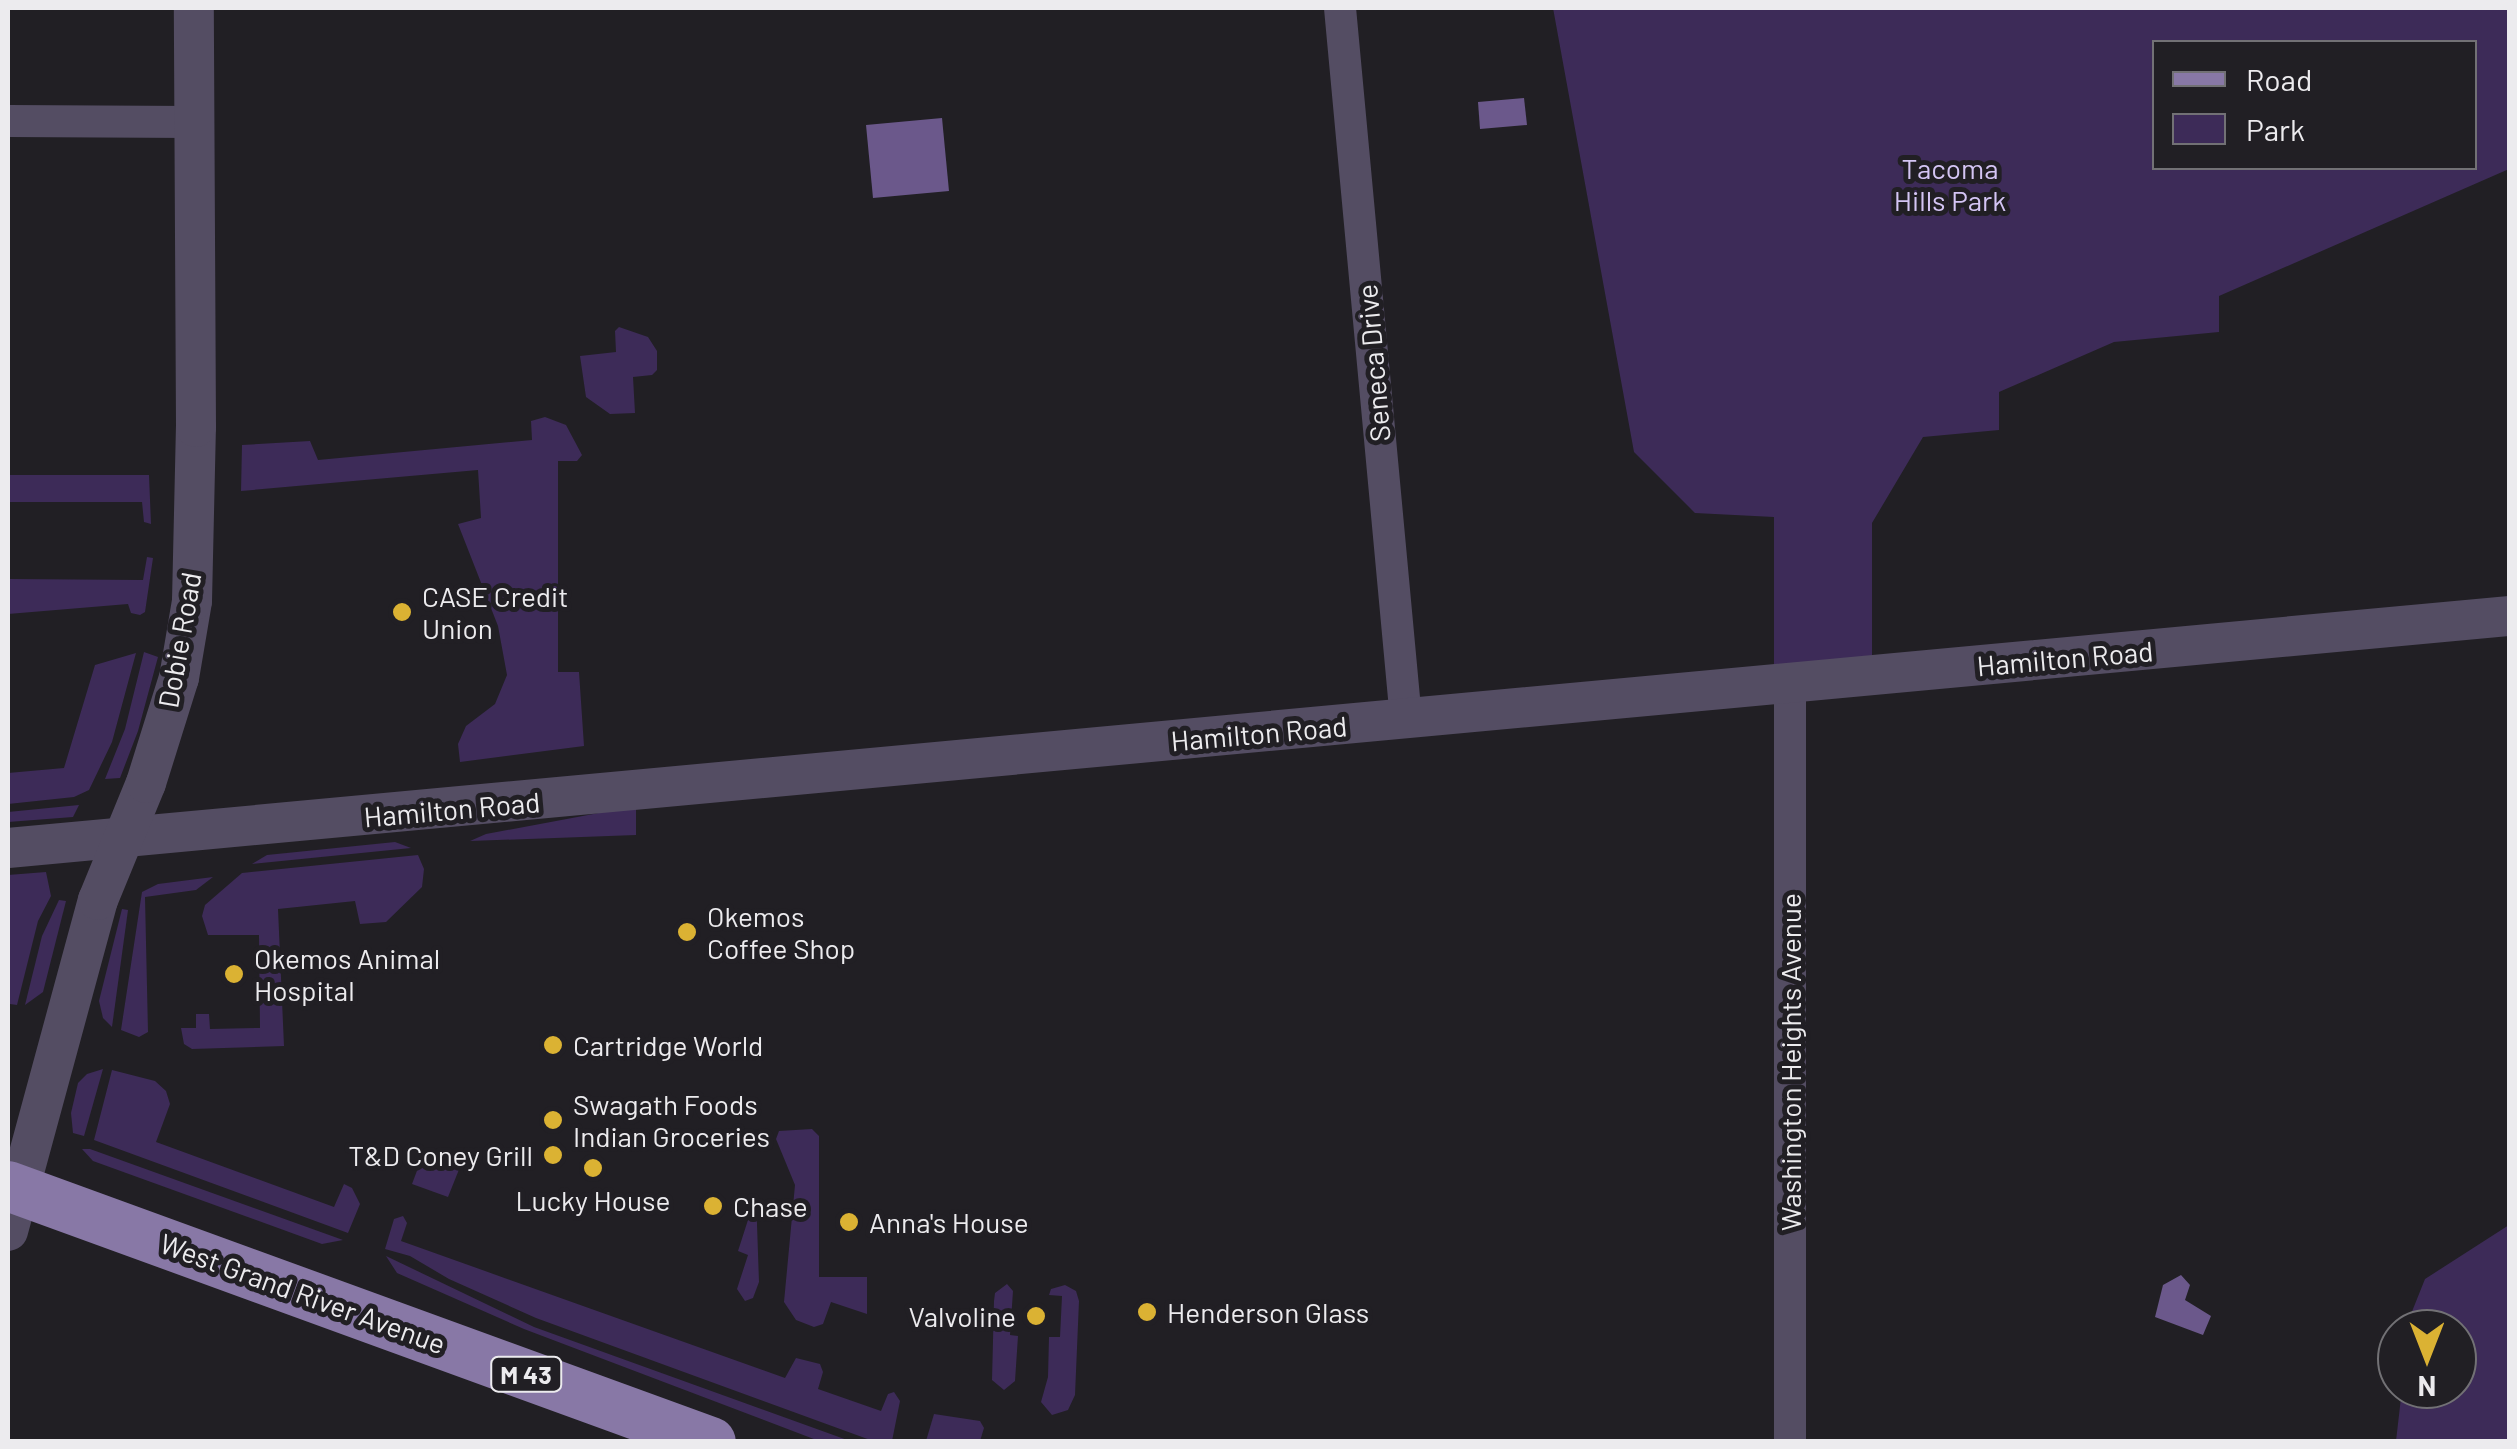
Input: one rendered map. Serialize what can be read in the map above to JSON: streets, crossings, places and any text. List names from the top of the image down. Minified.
{"streets":{"main road":["West Grand River Avenue","M 43"],"street":["Seneca Drive","Dobie Road","Hamilton Road","Washington Heights Avenue"]},"crossings":[["Seneca Drive","Hamilton Road"],["Dobie Road","Hamilton Road"],["Dobie Road","West Grand River Avenue"],["Hamilton Road","Washington Heights Avenue"]],"parks":["Tacoma Hills Park"],"places":["CASE Credit Union","Okemos Coffee Shop","Okemos Animal Hospital","Cartridge World","Swagath Foods Indian Groceries","T&D Coney Grill","Lucky House","Chase","Anna's House","Henderson Glass","Valvoline"],"legend":["Road","Park"],"north":"bottom"}
